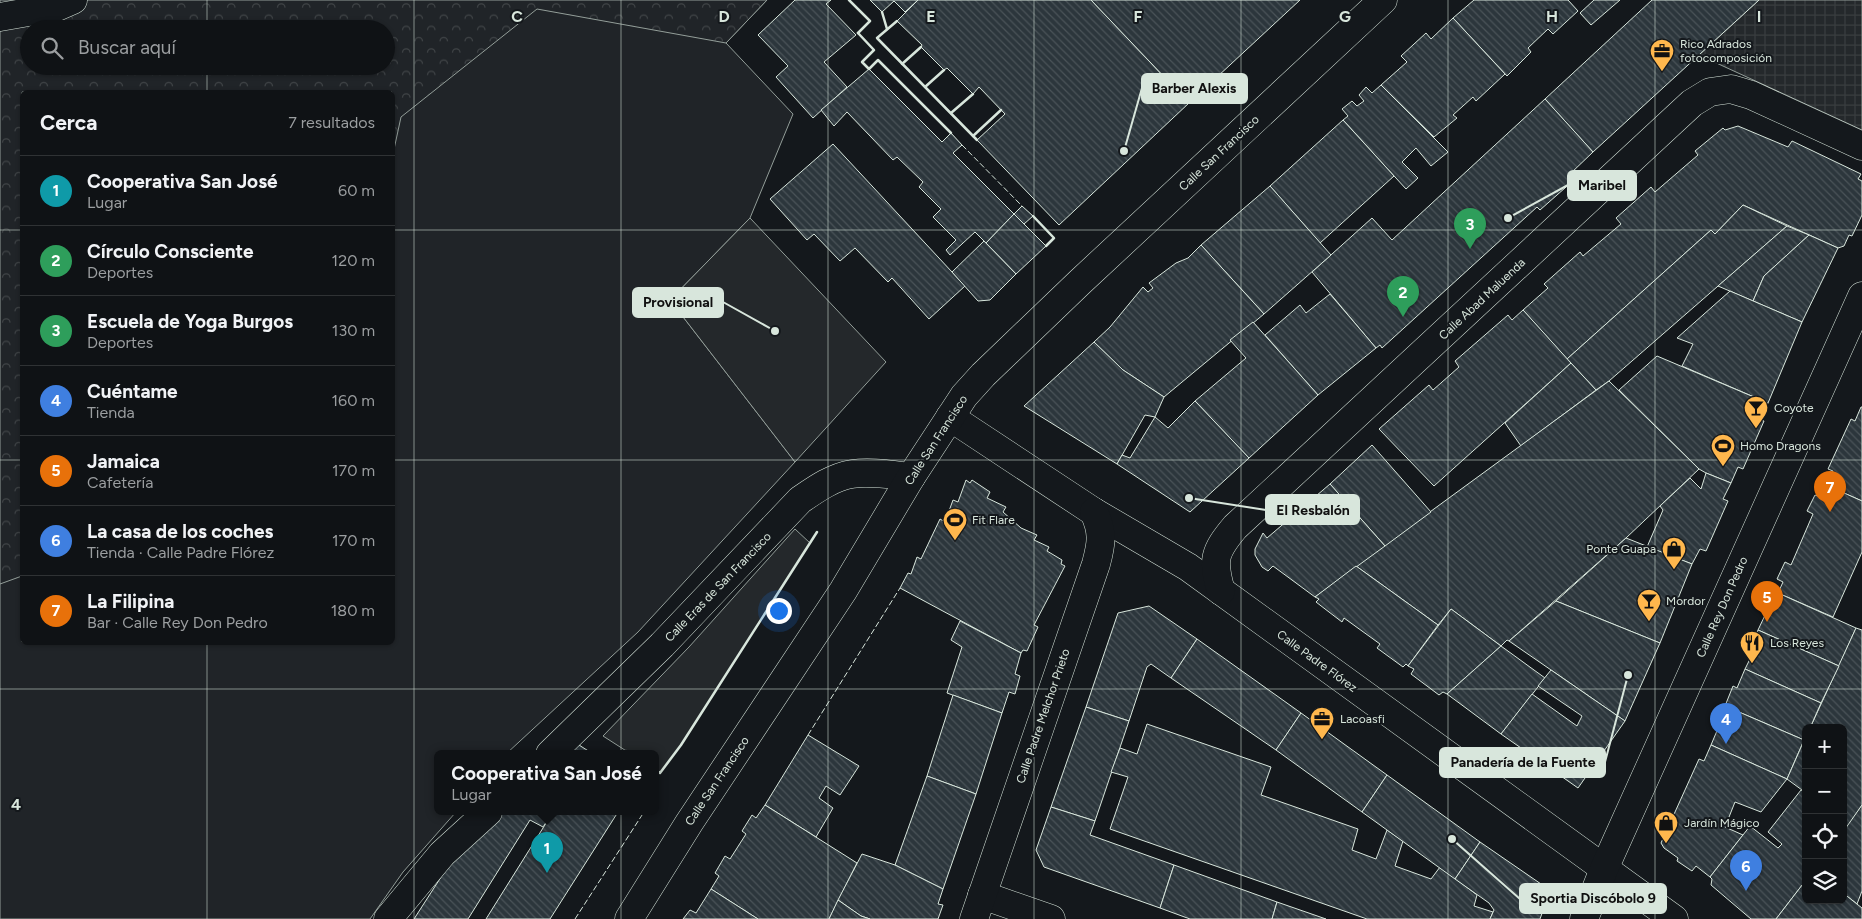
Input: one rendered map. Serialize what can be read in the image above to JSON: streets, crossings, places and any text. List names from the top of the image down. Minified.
{"streets":{"street":["Calle San Francisco","Calle Abad Maluenda","Calle Eras de San Francisco","Calle Rey Don Pedro","Calle Padre Flórez","Calle Padre Melchor Prieto"]},"crossings":[["Calle San Francisco","Calle Eras de San Francisco"],["Calle San Francisco","Calle Padre Flórez"],["Calle Abad Maluenda","Calle Padre Flórez"],["Calle Rey Don Pedro","Calle Padre Flórez"],["Calle Padre Flórez","Calle Padre Melchor Prieto"]],"places":{"office":["Rico Adrados fotocomposición","Lacoasfi"],"other":["Barber Alexis","Maribel","Provisional","El Resbalón","Panadería de la Fuente","Sportia Discóbolo 9"],"bar":["Coyote","Mordor"],"sports":["Homo Dragons","Fit Flare"],"shop":["Ponte Guapa","Jardín Mágico"],"restaurant":["Los Reyes"]},"page":{"search":"Buscar aquí","heading":["Cerca","7 resultados"],"list":[{"mark":"1","name":"Cooperativa San José","note":"Lugar","value":"60 m"},{"mark":"2","name":"Círculo Consciente","note":"Deportes","value":"120 m"},{"mark":"3","name":"Escuela de Yoga Burgos","note":"Deportes","value":"130 m"},{"mark":"4","name":"Cuéntame","note":"Tienda","value":"160 m"},{"mark":"5","name":"Jamaica","note":"Cafetería","value":"170 m"},{"mark":"6","name":"La casa de los coches","note":"Tienda · Calle Padre Flórez","value":"170 m"},{"mark":"7","name":"La Filipina","note":"Bar · Calle Rey Don Pedro","value":"180 m"}],"pins":["3","2","7","5","4","1","6"],"map_buttons":["+","−"],"popup":["Cooperativa San José","Lugar"]},"grid":{"columns":["C","D","E","F","G","H","I"],"rows":["4"]}}
